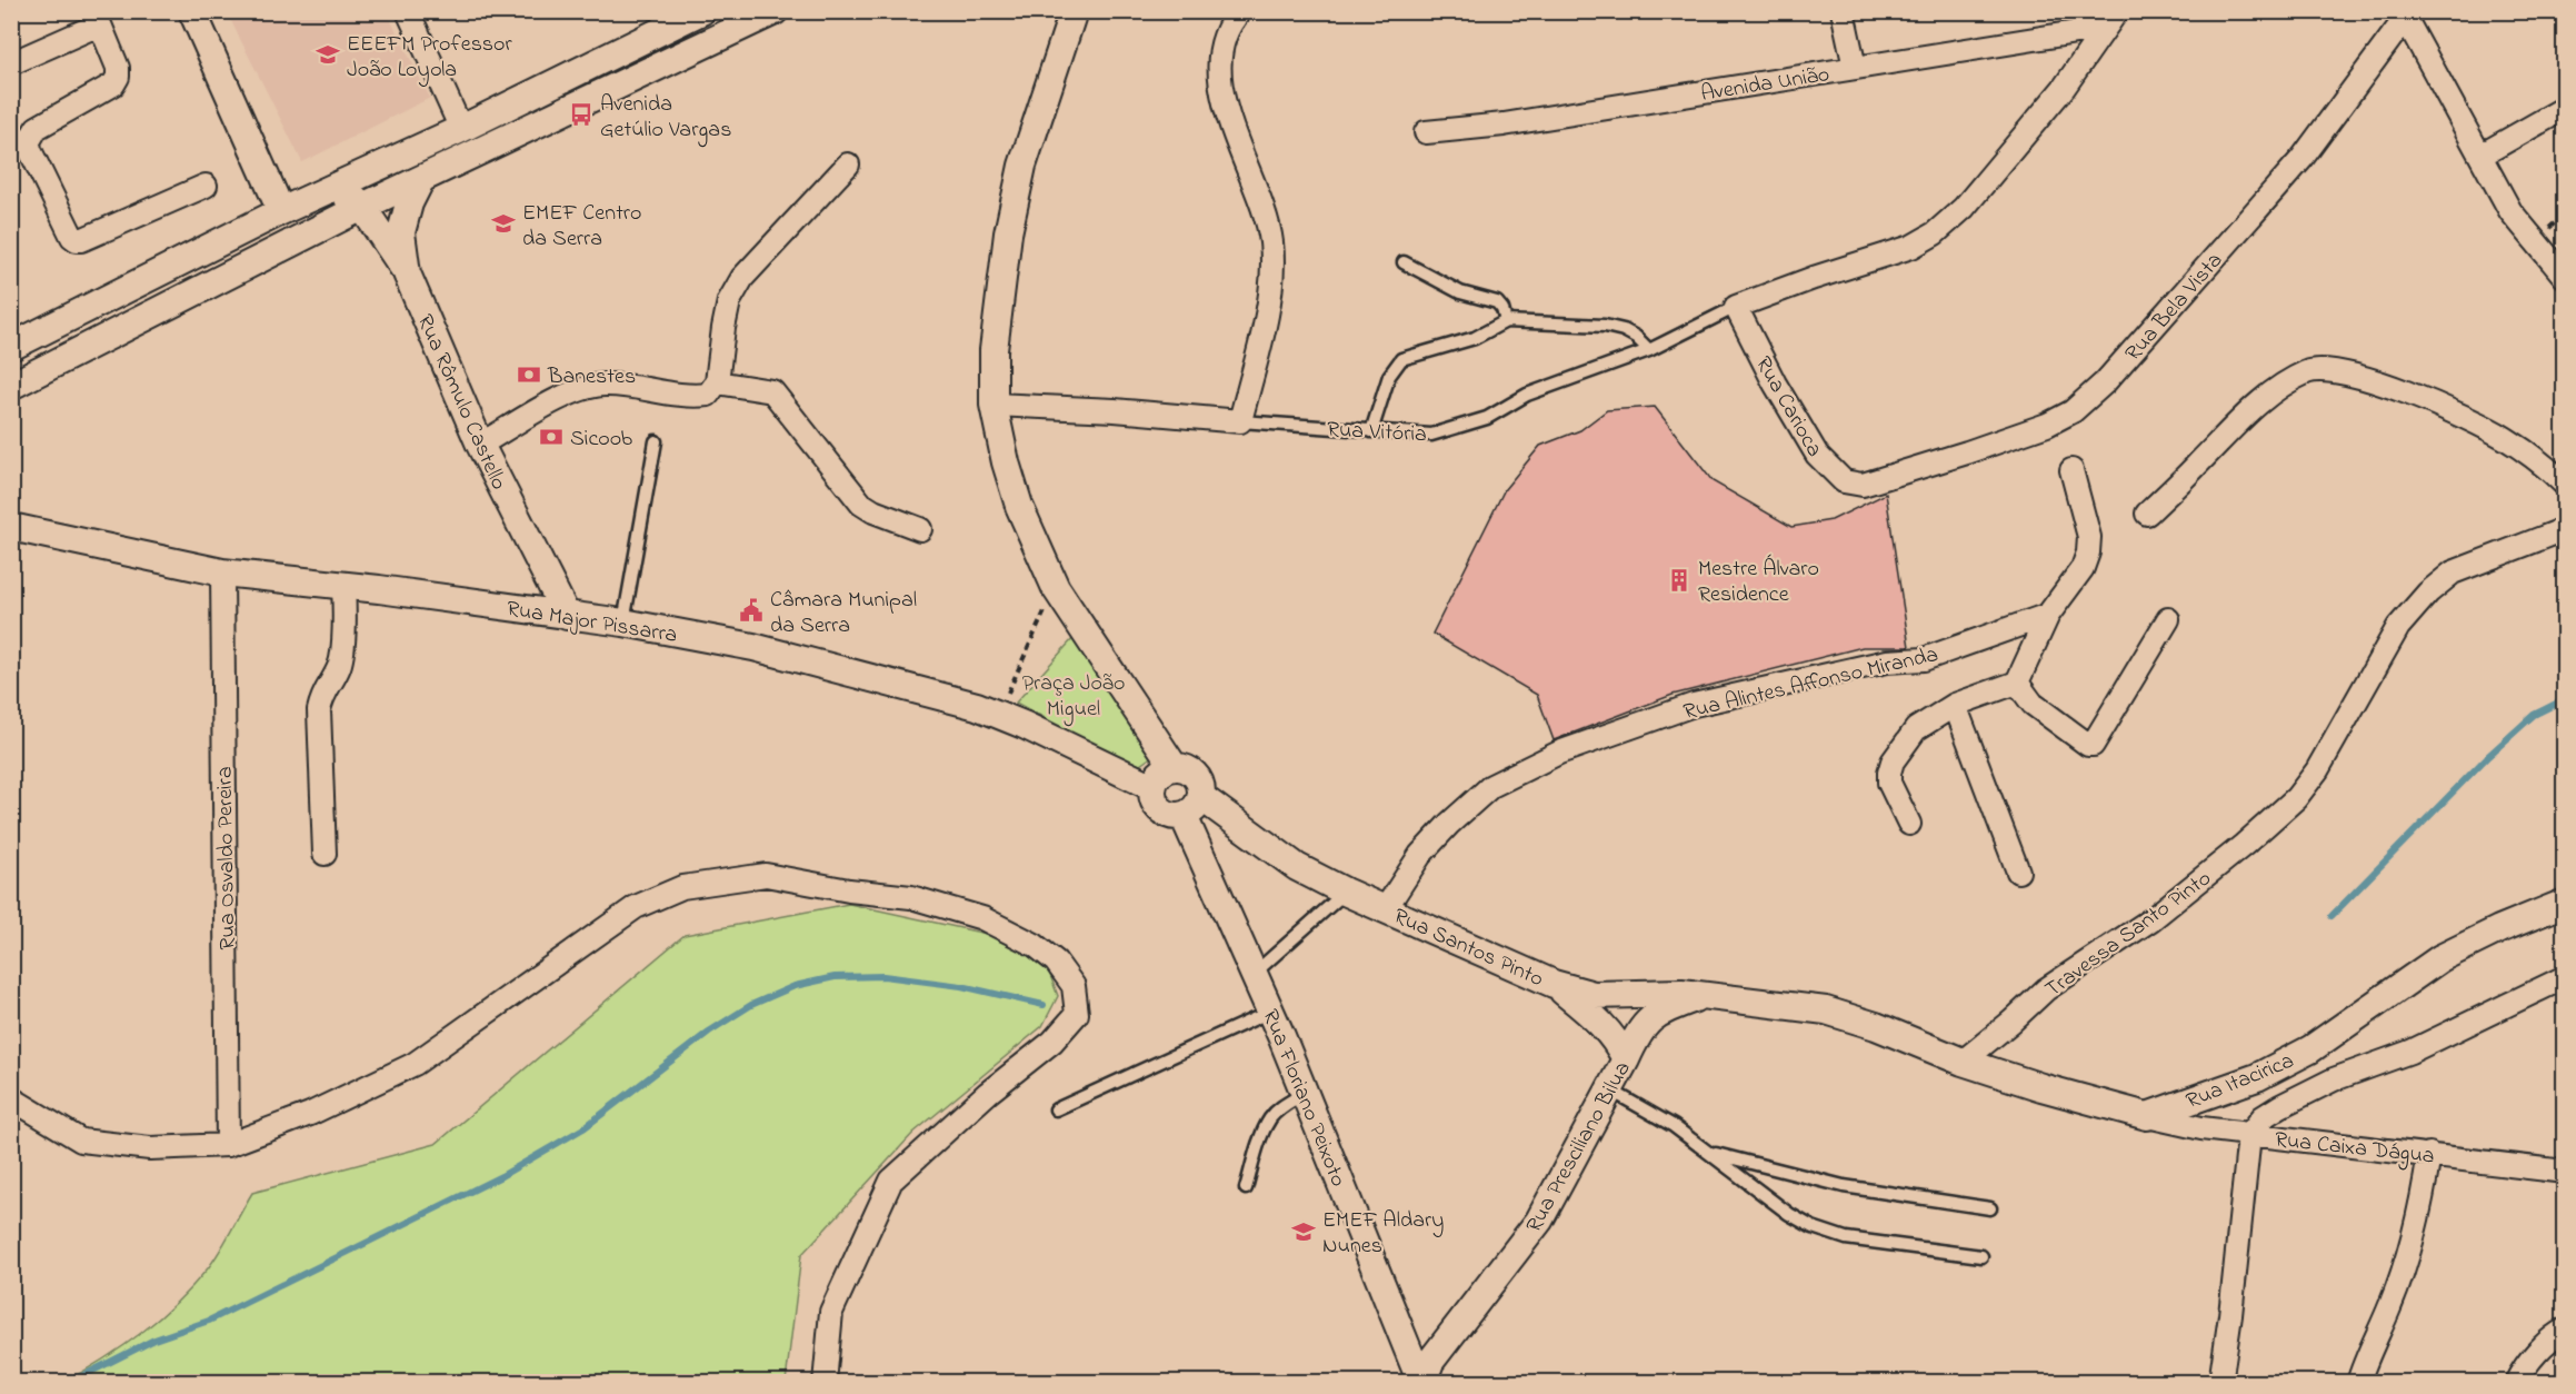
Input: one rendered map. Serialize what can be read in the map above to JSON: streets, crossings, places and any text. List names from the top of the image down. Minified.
{"streets":{"street":["Avenida União","Rua Bela Vista","Rua Rômulo Castello","Rua Carioca","Rua Vitória","Rua Major Pissarra","Rua Alintes Affonso Miranda","Rua Osvaldo Pereira","Travessa Santo Pinto","Rua Santos Pinto","Rua Itacirica","Rua Floriano Peixoto","Rua Presciliano Bilua","Rua Caixa Dágua"]},"crossings":[["Rua Bela Vista","Rua Carioca"],["Rua Rômulo Castello","Rua Major Pissarra"],["Rua Carioca","Rua Vitória"],["Rua Major Pissarra","Rua Osvaldo Pereira"],["Rua Major Pissarra","Rua Santos Pinto"],["Rua Major Pissarra","Rua Floriano Peixoto"],["Rua Alintes Affonso Miranda","Rua Santos Pinto"],["Rua Santos Pinto","Rua Floriano Peixoto"],["Rua Santos Pinto","Rua Presciliano Bilua"],["Rua Itacirica","Rua Caixa Dágua"],["Rua Floriano Peixoto","Rua Presciliano Bilua"]],"parks":["Praça João Miguel"],"places":{"school or university":["EEEFM Professor João Loyola","EMEF Centro da Serra","EMEF Aldary Nunes"],"bus stop":["Avenida Getúlio Vargas"],"bank":["Banestes","Sicoob"],"building":["Mestre Álvaro Residence"],"public building":["Câmara Munipal da Serra"]}}
